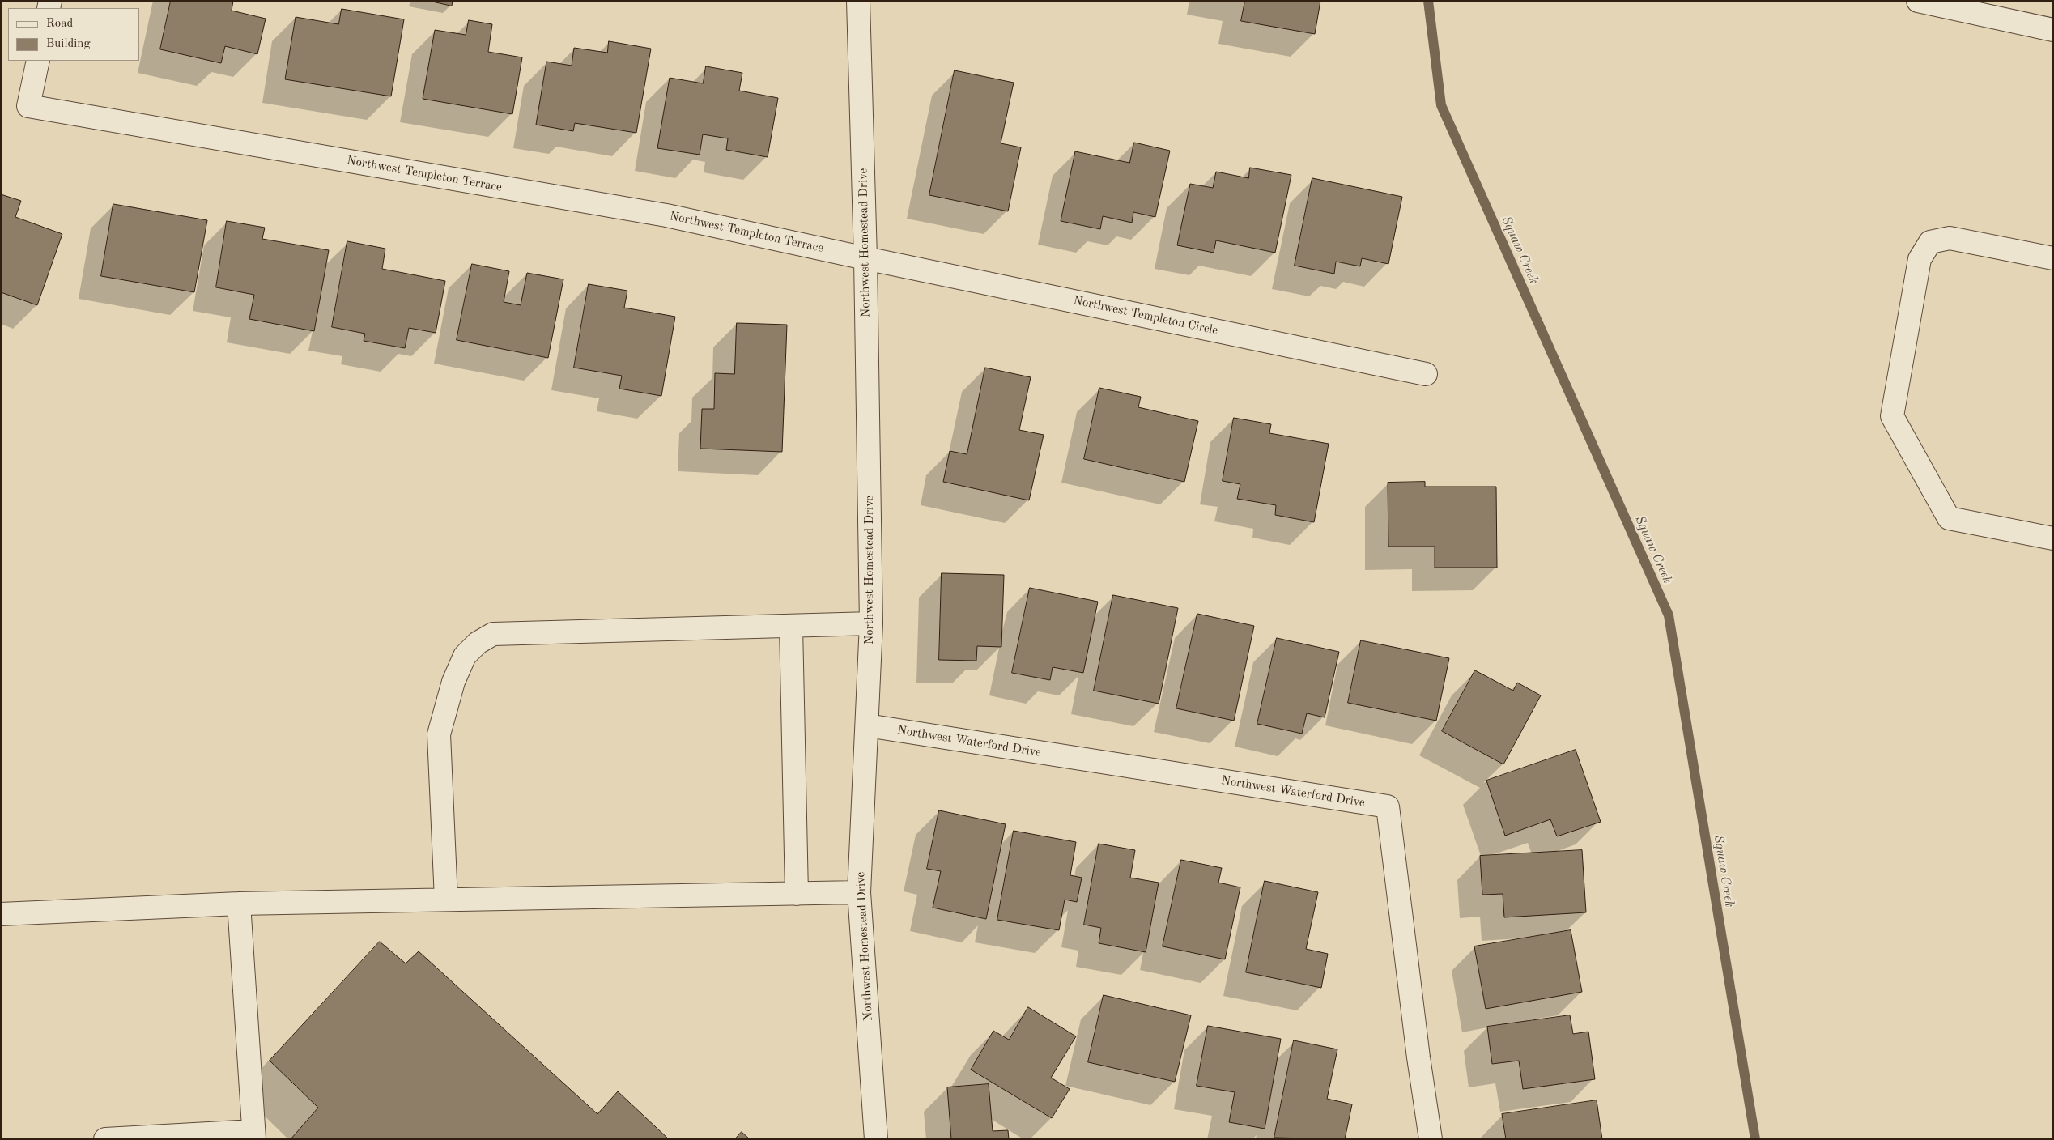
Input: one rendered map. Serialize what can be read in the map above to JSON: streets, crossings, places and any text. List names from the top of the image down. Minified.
{"streets":{"street":["Northwest Templeton Terrace","Northwest Homestead Drive","Northwest Templeton Circle","Northwest Waterford Drive"]},"crossings":[["Northwest Templeton Terrace","Northwest Homestead Drive"],["Northwest Templeton Terrace","Northwest Templeton Circle"],["Northwest Homestead Drive","Northwest Templeton Circle"],["Northwest Homestead Drive","Northwest Waterford Drive"]],"water":["Squaw Creek"],"legend":["Road","Building"]}
